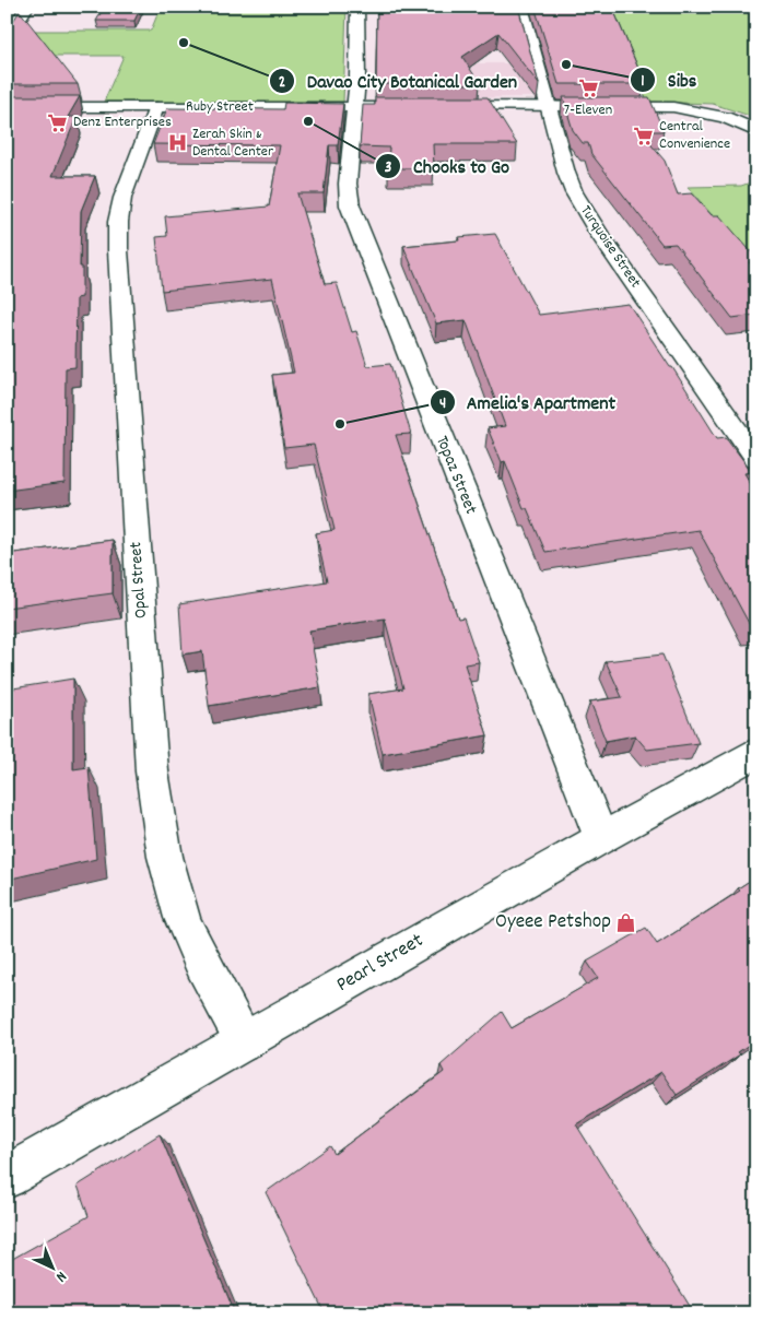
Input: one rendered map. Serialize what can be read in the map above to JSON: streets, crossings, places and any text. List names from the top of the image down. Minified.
{"streets":{"street":["Ruby Street","Turquoise Street","Topaz Street","Opal Street","Pearl Street"]},"crossings":[["Ruby Street","Topaz Street"],["Ruby Street","Opal Street"],["Topaz Street","Pearl Street"],["Opal Street","Pearl Street"]],"places":{"other":["Davao City Botanical Garden","Sibs","Chooks to Go","Amelia's Apartment"],"supermarket":["7-Eleven","Denz Enterprises","Central Convenience"],"hospital":["Zerah Skin & Dental Center"],"shop":["Oyeee Petshop"]},"north":"bottom right"}
